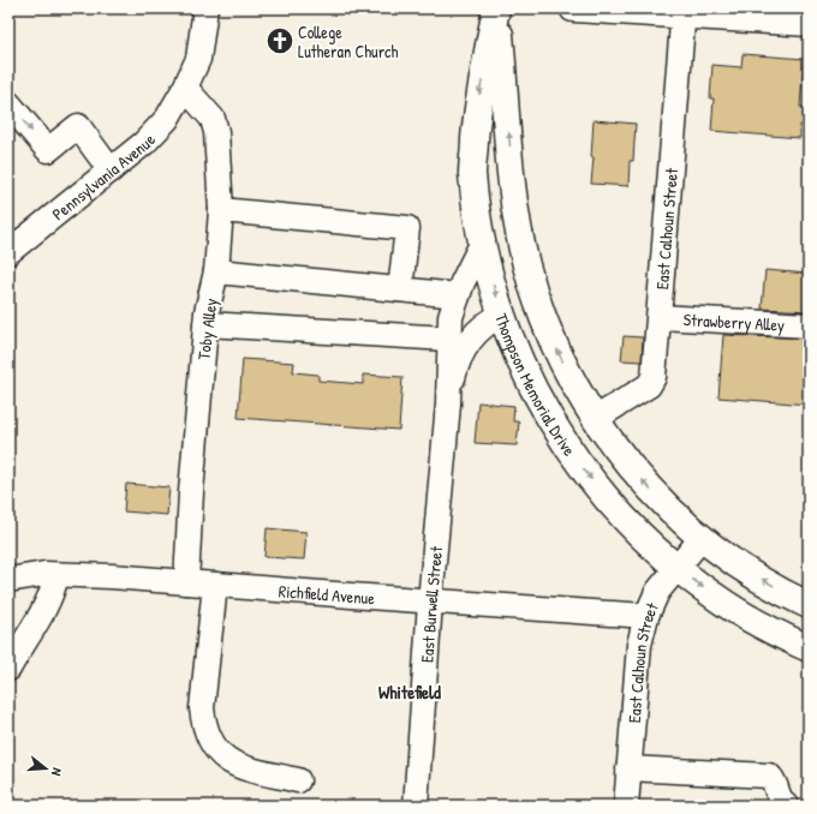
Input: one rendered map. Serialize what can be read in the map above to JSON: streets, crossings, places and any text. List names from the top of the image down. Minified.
{"streets":{"main road":["Thompson Memorial Drive"],"street":["Pennsylvania Avenue","East Calhoun Street","Strawberry Alley","Toby Alley","Richfield Avenue","East Burwell Street"]},"crossings":[["Pennsylvania Avenue","Toby Alley"],["East Calhoun Street","Strawberry Alley"],["East Calhoun Street","Thompson Memorial Drive"],["East Calhoun Street","Richfield Avenue"],["Toby Alley","Richfield Avenue"],["Thompson Memorial Drive","East Burwell Street"],["Richfield Avenue","East Burwell Street"]],"districts":["Whitefield"],"places":{"church":["College Lutheran Church"]},"north":"right"}
